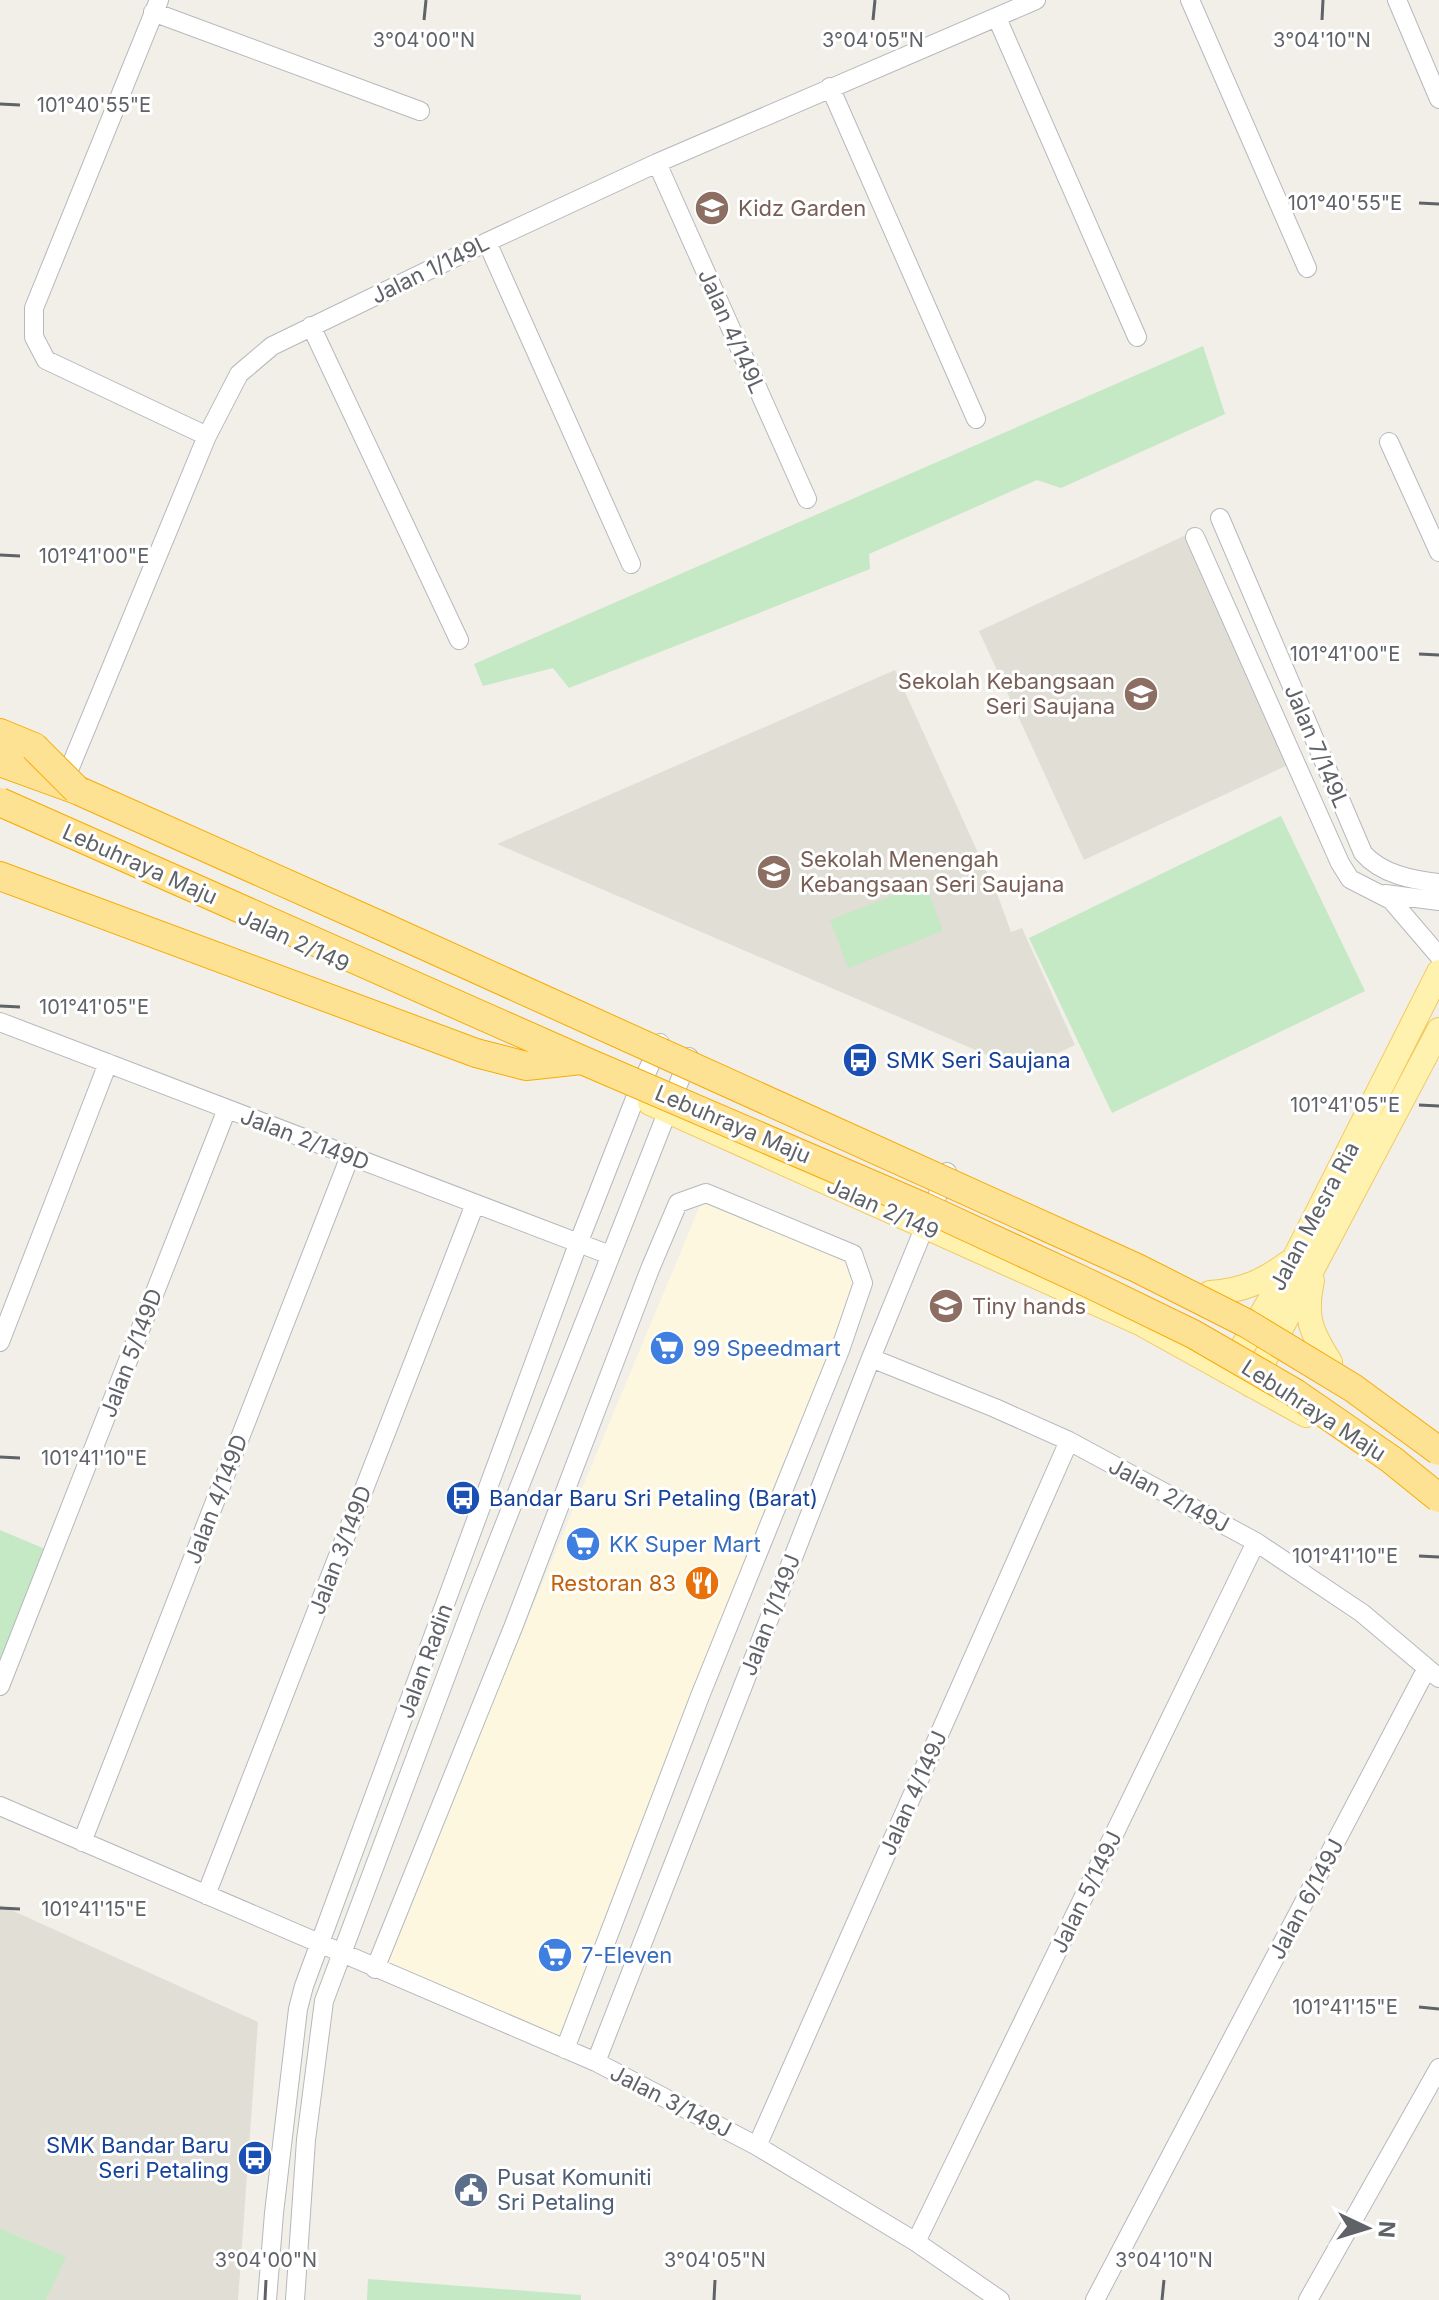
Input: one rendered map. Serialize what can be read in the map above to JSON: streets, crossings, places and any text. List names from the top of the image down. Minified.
{"streets":{"highway":["Lebuhraya Maju"],"main road":["Jalan 2/149","Jalan Mesra Ria"],"street":["Jalan 1/149L","Jalan 4/149L","Jalan 7/149L","Jalan 2/149D","Jalan 5/149D","Jalan 2/149J","Jalan 4/149D","Jalan 3/149D","Jalan 1/149J","Jalan Radin","Jalan 4/149J","Jalan 5/149J","Jalan 6/149J","Jalan 3/149J"]},"crossings":[["Jalan 1/149L","Jalan 4/149L"],["Jalan 1/149L","Lebuhraya Maju"],["Lebuhraya Maju","Jalan 2/149"],["Jalan 2/149","Jalan Mesra Ria"],["Jalan 2/149","Jalan 1/149J"],["Jalan 2/149","Jalan Radin"],["Jalan 2/149D","Jalan 5/149D"],["Jalan 2/149D","Jalan 4/149D"],["Jalan 2/149D","Jalan 3/149D"],["Jalan 2/149D","Jalan Radin"],["Jalan 2/149J","Jalan 1/149J"],["Jalan 2/149J","Jalan 4/149J"],["Jalan 2/149J","Jalan 5/149J"],["Jalan 2/149J","Jalan 6/149J"],["Jalan 4/149D","Jalan 3/149J"],["Jalan 3/149D","Jalan 3/149J"],["Jalan 1/149J","Jalan 3/149J"],["Jalan Radin","Jalan 3/149J"],["Jalan 4/149J","Jalan 3/149J"],["Jalan 5/149J","Jalan 3/149J"]],"places":{"school or university":["Kidz Garden","Sekolah Kebangsaan Seri Saujana","Sekolah Menengah Kebangsaan Seri Saujana","Tiny hands"],"bus stop":["SMK Seri Saujana","Bandar Baru Sri Petaling (Barat)","SMK Bandar Baru Seri Petaling"],"supermarket":["99 Speedmart","KK Super Mart","7-Eleven"],"restaurant":["Restoran 83"],"public building":["Pusat Komuniti Sri Petaling"]},"north":"right","coordinates":["3°04'00\"N","3°04'05\"N","3°04'10\"N","101°40'55\"E","101°41'00\"E","101°41'05\"E","101°41'10\"E","101°41'15\"E"]}
